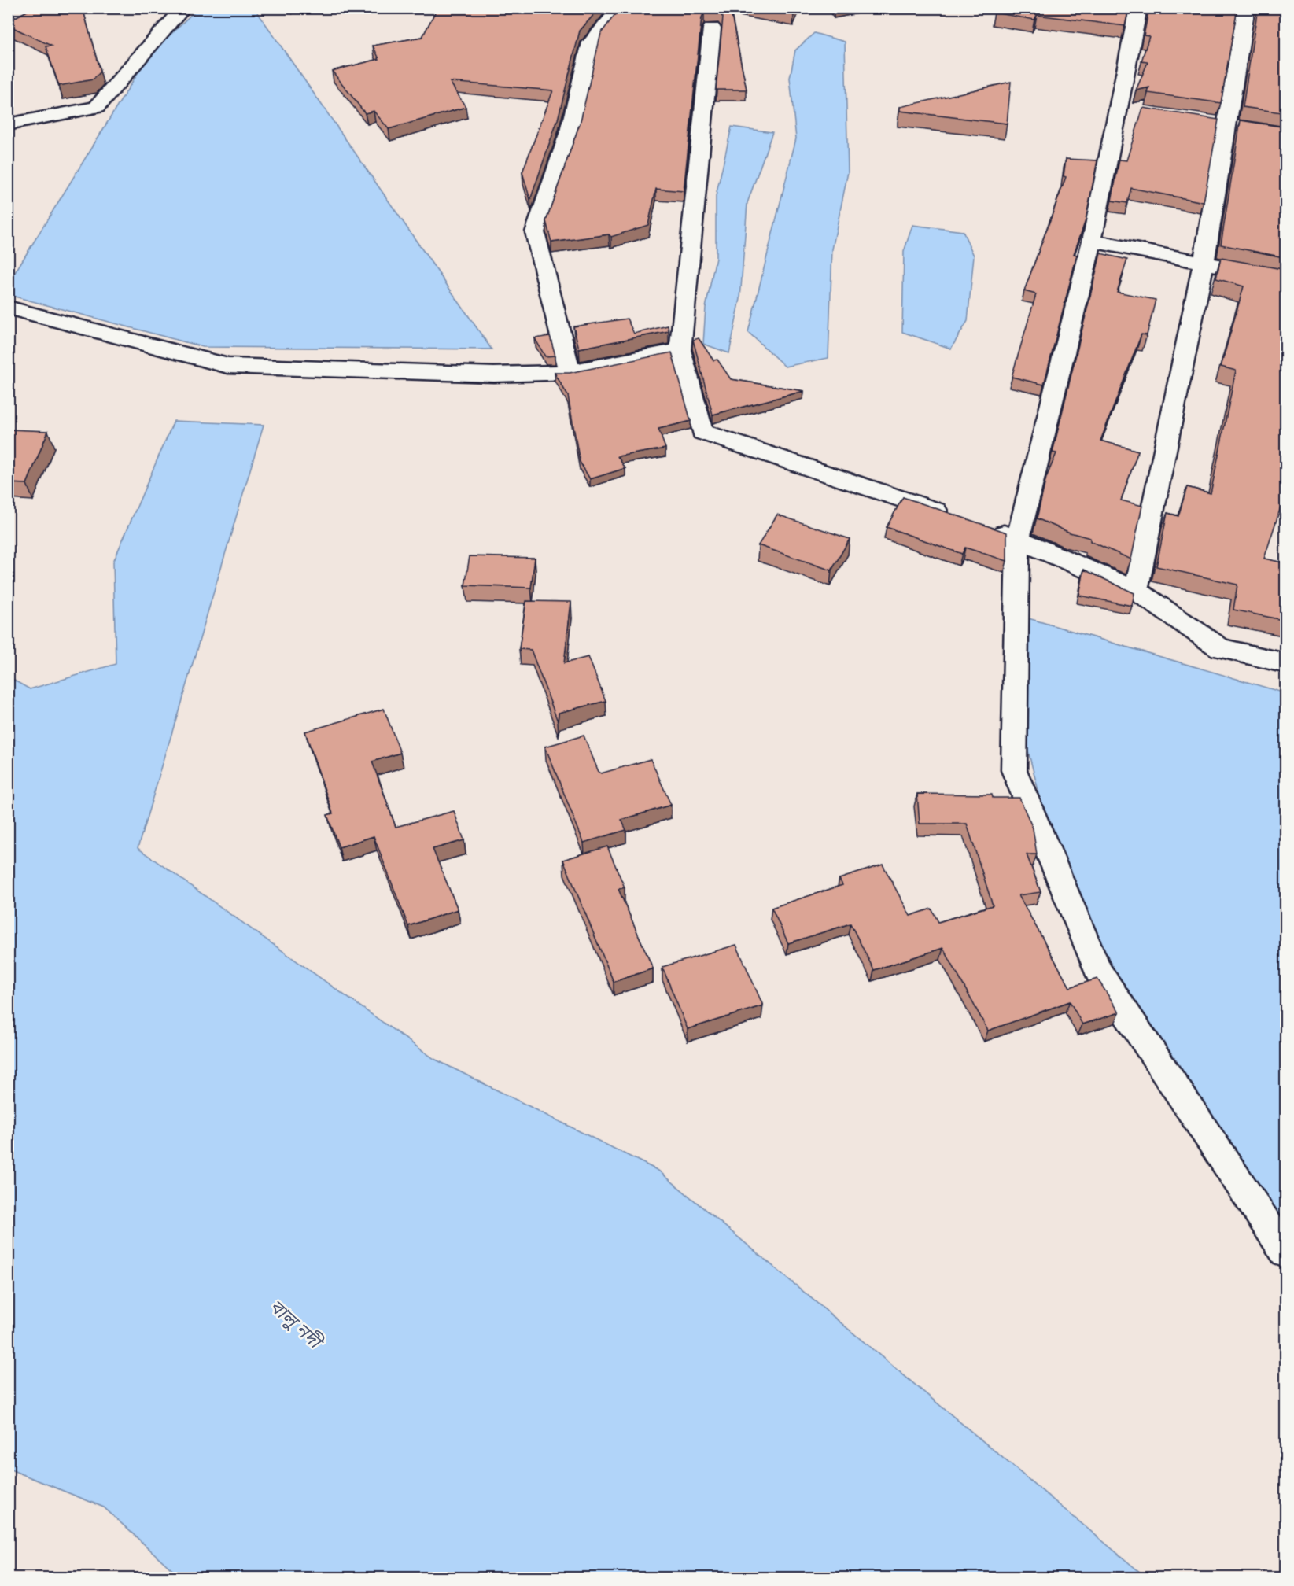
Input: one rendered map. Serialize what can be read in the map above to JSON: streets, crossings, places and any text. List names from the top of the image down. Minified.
{"water":["বালু নদী"]}
